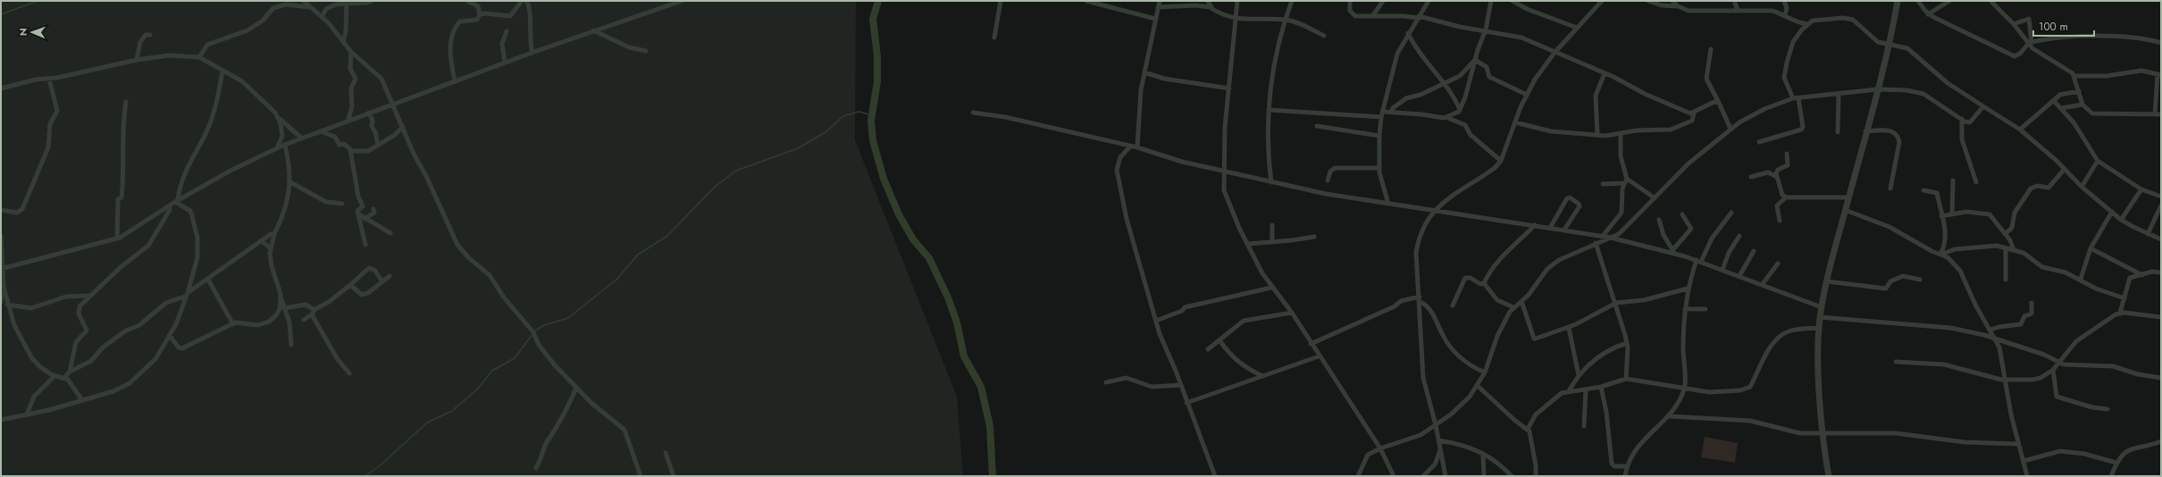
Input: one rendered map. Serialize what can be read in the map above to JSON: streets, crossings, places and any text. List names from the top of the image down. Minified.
{"scale_bar":"100 m","north":"left"}
